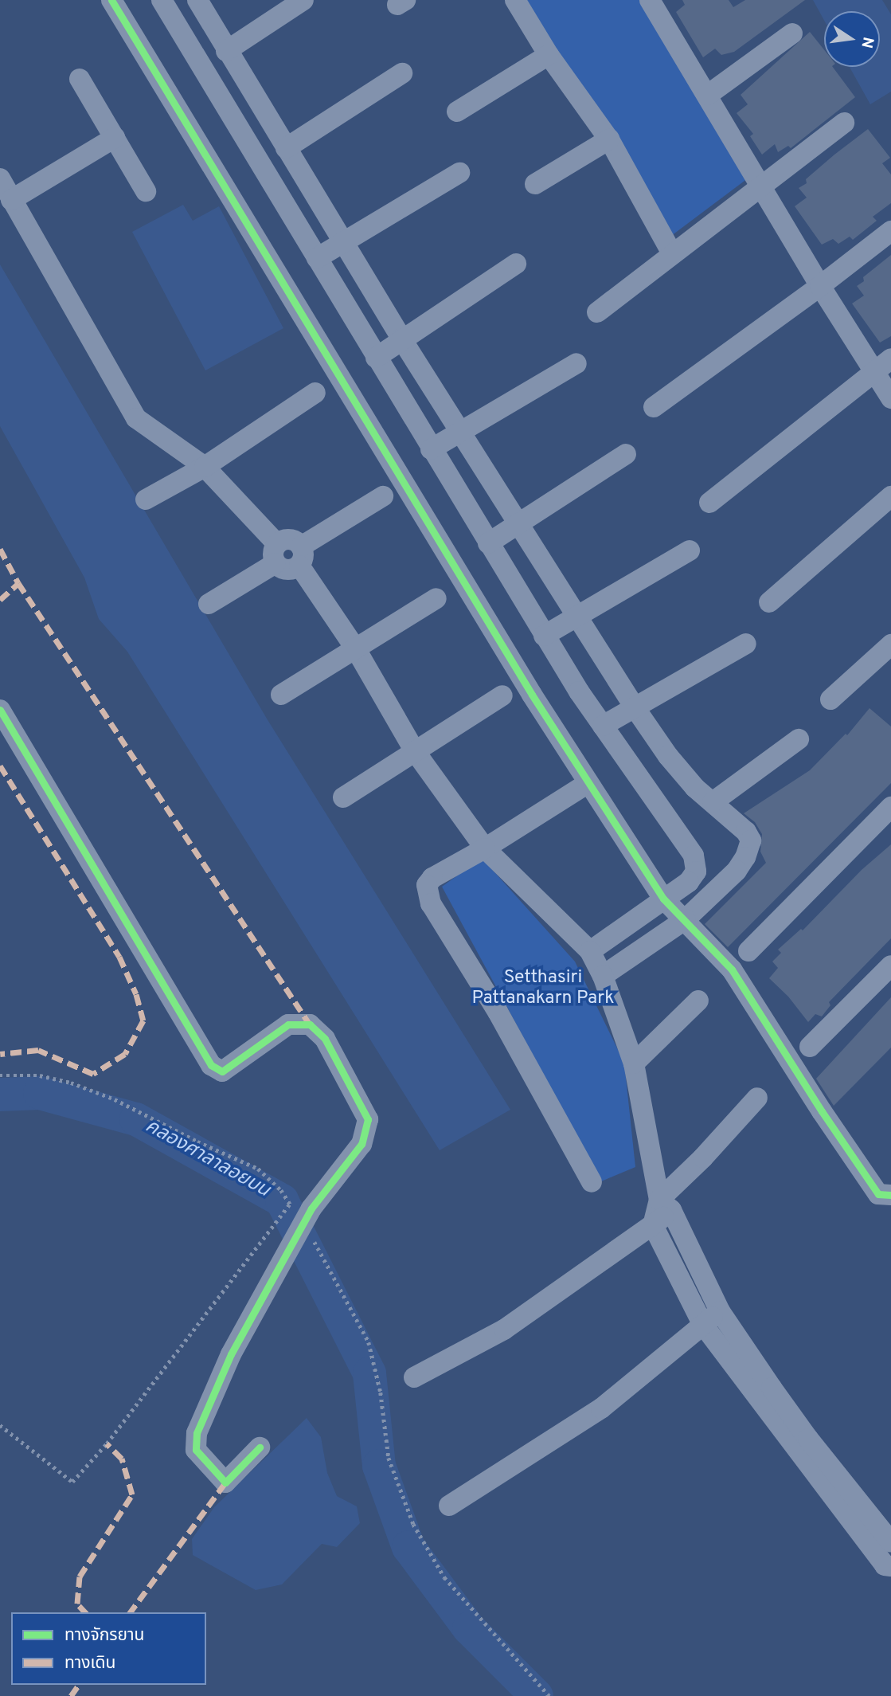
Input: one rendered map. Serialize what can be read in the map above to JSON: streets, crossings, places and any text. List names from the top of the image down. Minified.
{"water":["คลองศาลาลอยบน"],"parks":["Setthasiri Pattanakarn Park"],"legend":["ทางจักรยาน","ทางเดิน"],"north":"right"}
